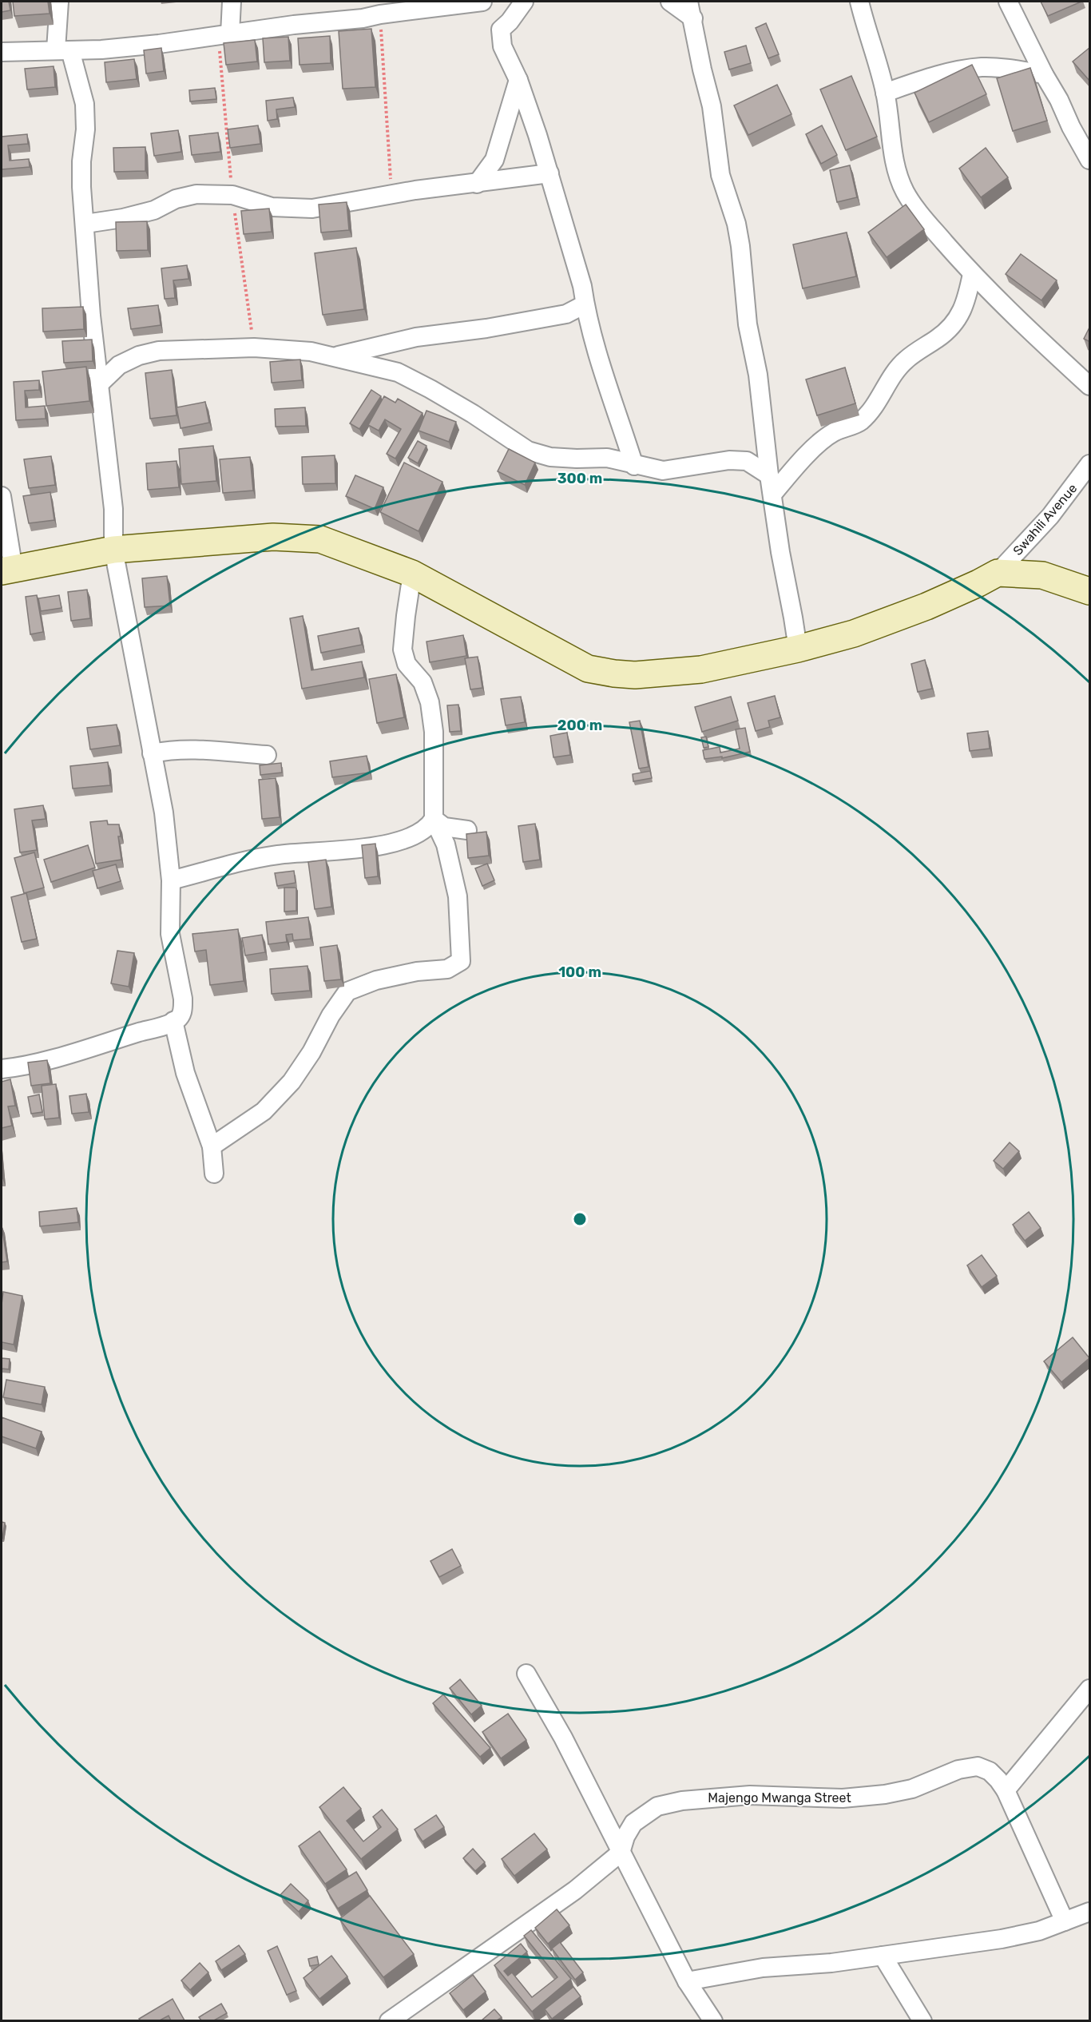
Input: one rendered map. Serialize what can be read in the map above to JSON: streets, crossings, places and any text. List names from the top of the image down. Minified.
{"streets":{"street":["Swahili Avenue","Majengo Mwanga Street"]},"rings":["300 m","200 m","100 m"]}
